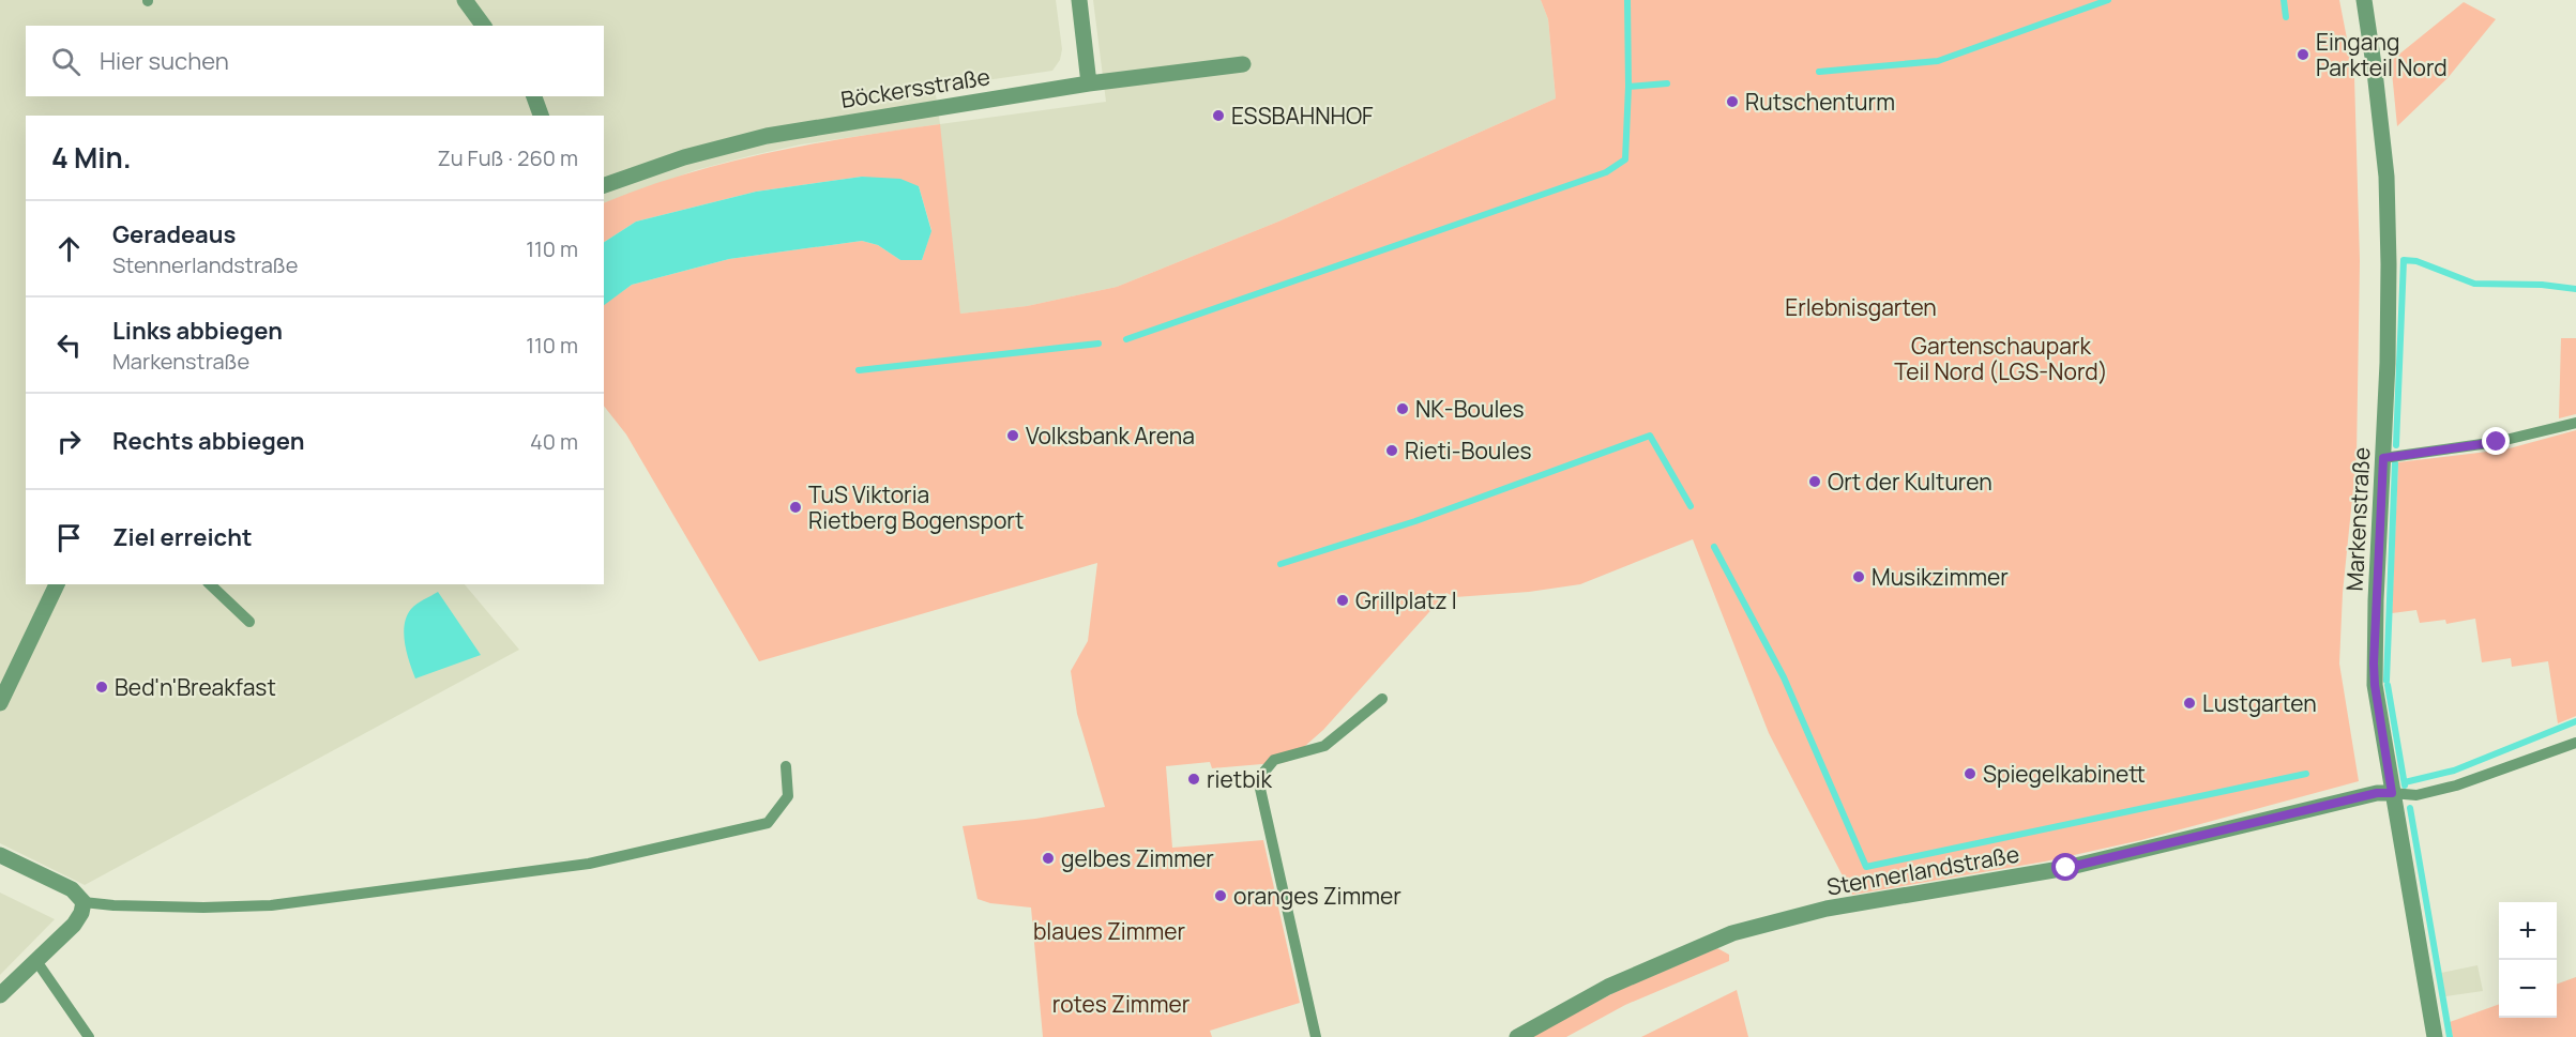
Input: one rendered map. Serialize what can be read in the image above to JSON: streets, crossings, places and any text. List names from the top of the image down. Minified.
{"streets":{"street":["Böckersstraße","Markenstraße","Stennerlandstraße"]},"crossings":[["Markenstraße","Stennerlandstraße"]],"parks":["Erlebnisgarten","Gartenschaupark Teil Nord (LGS-Nord)","blaues Zimmer","rotes Zimmer"],"places":["Eingang Parkteil Nord","Rutschenturm","ESSBAHNHOF","NK-Boules","Volksbank Arena","Rieti-Boules","Ort der Kulturen","TuS Viktoria Rietberg Bogensport","Musikzimmer","Grillplatz I","Bed'n'Breakfast","Lustgarten","Spiegelkabinett","rietbik","gelbes Zimmer","oranges Zimmer"],"page":{"search":"Hier suchen","heading":["4 Min.","Zu Fuß · 260 m"],"list":[["Geradeaus","Stennerlandstraße","110 m"],["Links abbiegen","Markenstraße","110 m"],["Rechts abbiegen","40 m"],"Ziel erreicht"],"map_buttons":["+","−"]}}
